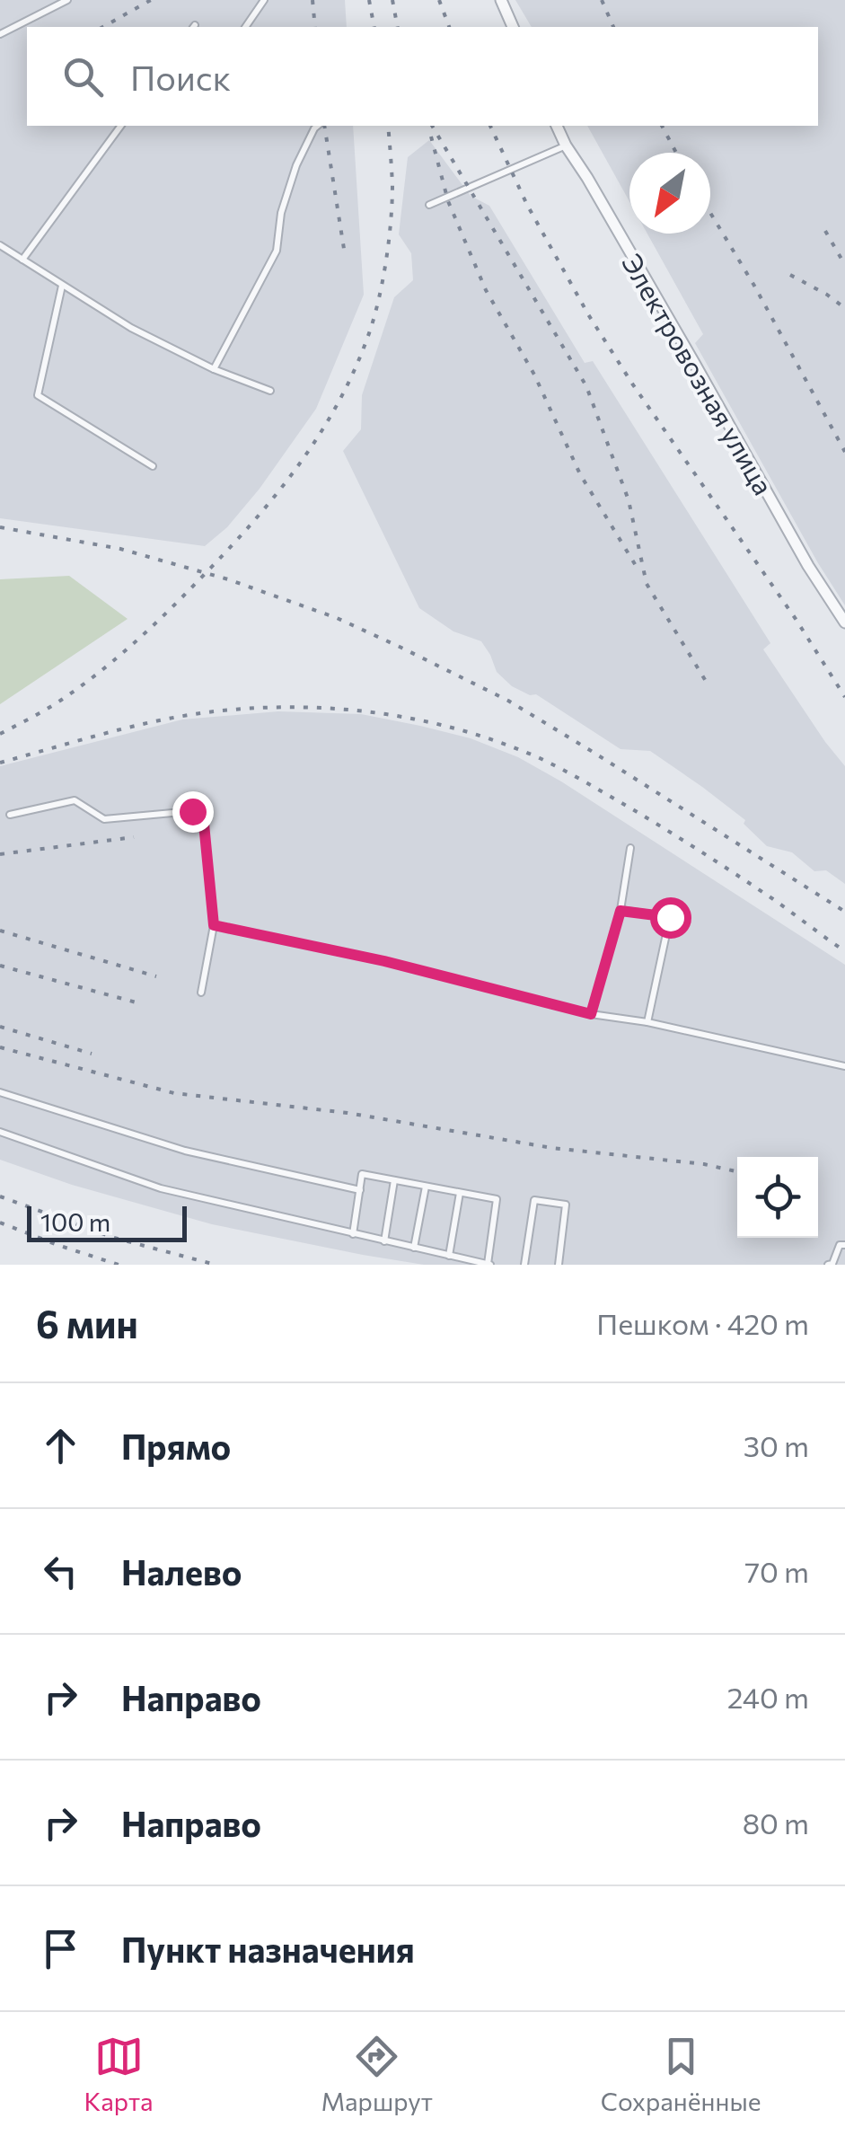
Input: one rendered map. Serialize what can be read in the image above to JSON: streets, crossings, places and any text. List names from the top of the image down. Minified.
{"streets":{"street":["Электровозная улица"]},"scale_bar":"100 m","north":"bottom left","page":{"search":"Поиск","scale":"100 m","heading":["6 мин","Пешком · 420 m"],"list":[["Прямо","30 m"],["Налево","70 m"],["Направо","240 m"],["Направо","80 m"],"Пункт назначения"],"nav":["Карта","Маршрут","Сохранённые"]}}
